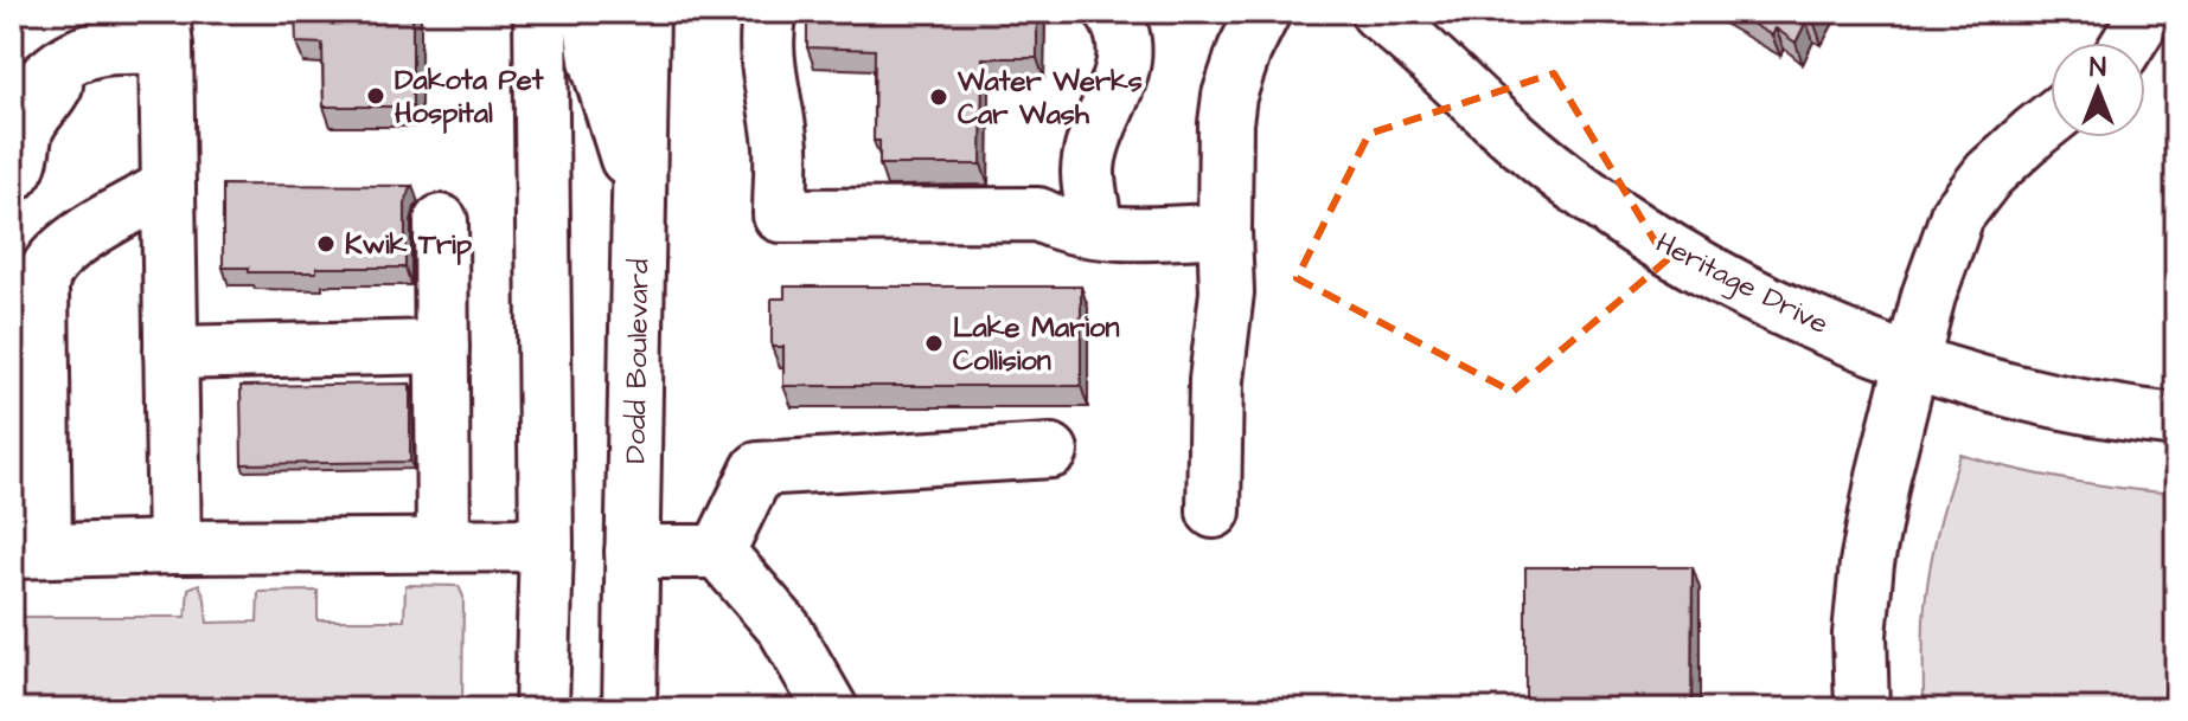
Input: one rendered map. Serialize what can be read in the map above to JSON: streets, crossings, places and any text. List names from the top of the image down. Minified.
{"streets":{"main road":["Heritage Drive","Dodd Boulevard"]},"places":["Dakota Pet Hospital","Water Werks Car Wash","Kwik Trip","Lake Marion Collision"],"north":"top"}
